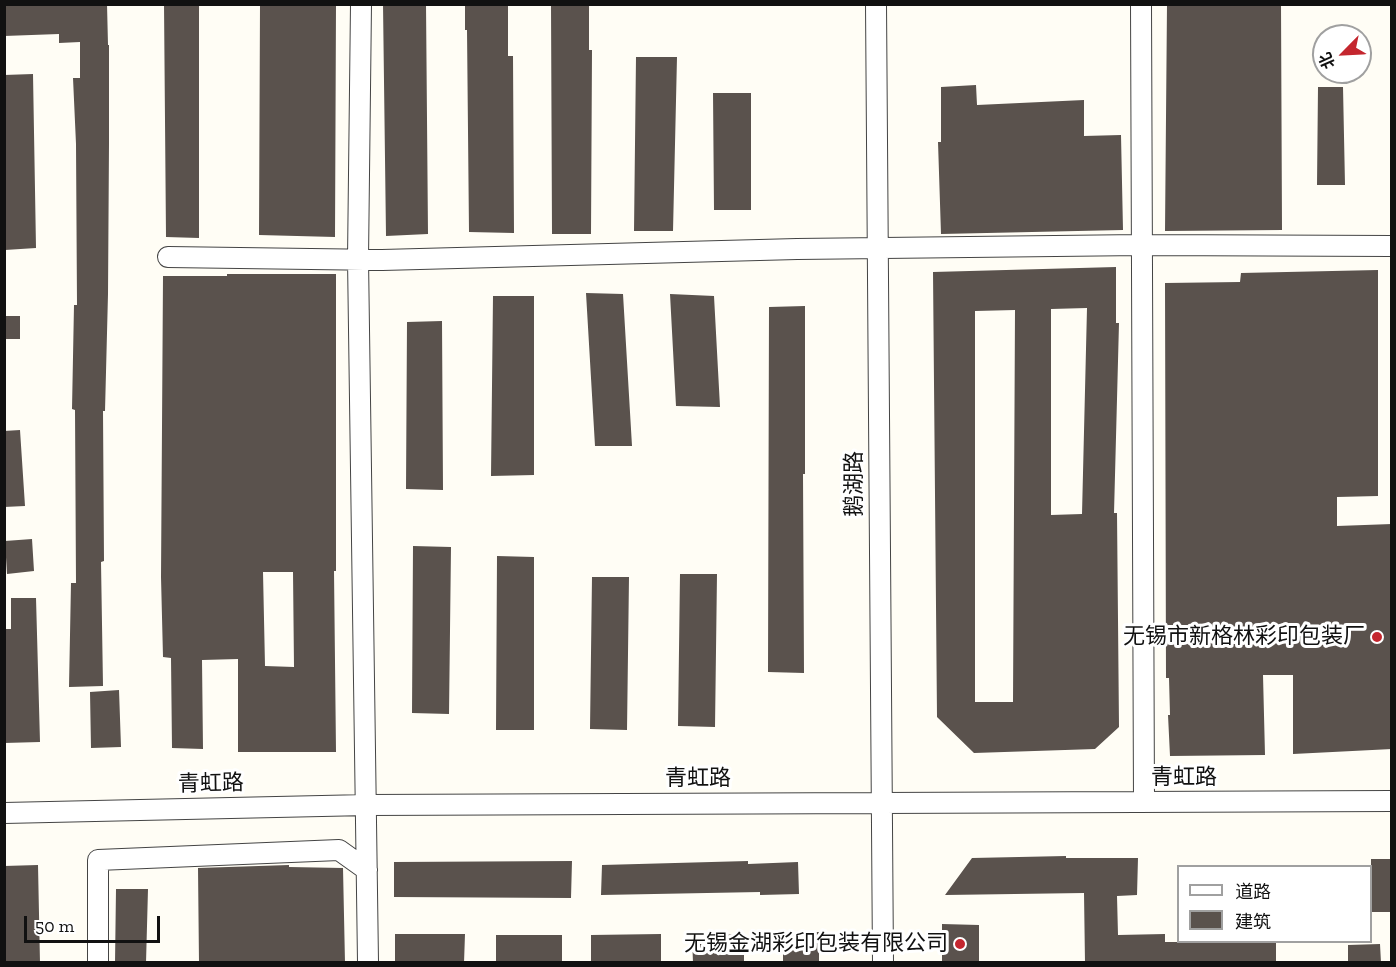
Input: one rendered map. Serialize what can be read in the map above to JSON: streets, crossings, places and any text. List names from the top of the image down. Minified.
{"streets":{"street":["鹅湖路","青虹路"]},"crossings":[["鹅湖路","青虹路"]],"places":["无锡市新格林彩印包装厂","无锡金湖彩印包装有限公司"],"legend":["道路","建筑"],"scale_bar":"50 m","north":"bottom left"}
